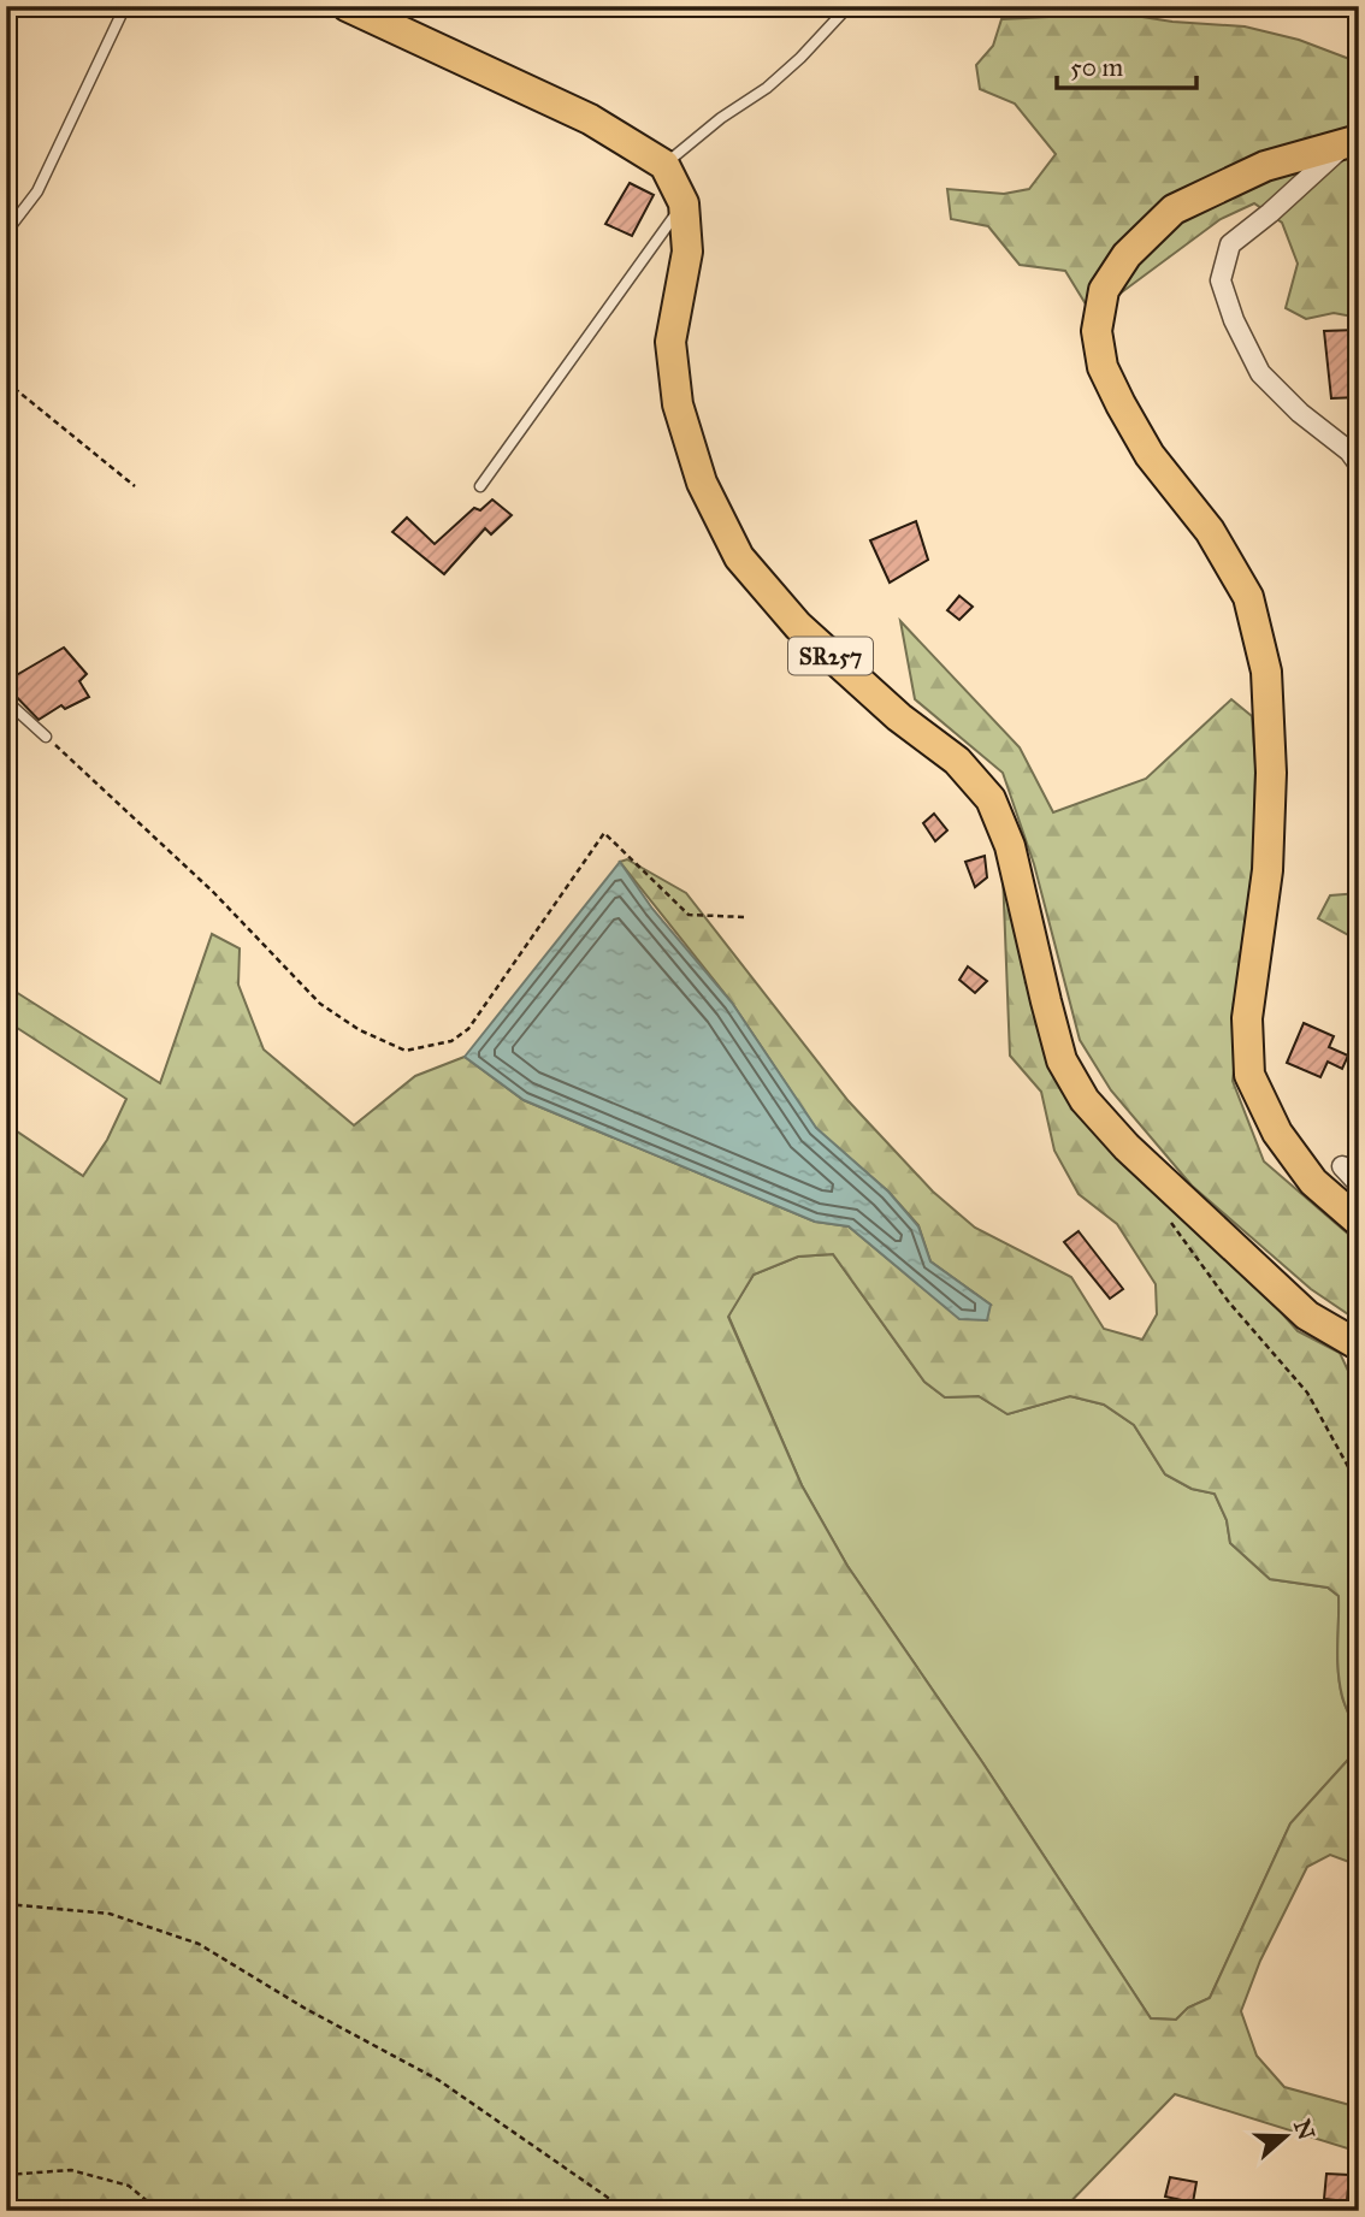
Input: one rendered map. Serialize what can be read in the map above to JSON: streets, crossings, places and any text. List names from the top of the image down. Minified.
{"streets":{"main road":["SR257"]},"scale_bar":"50 m","north":"right"}
